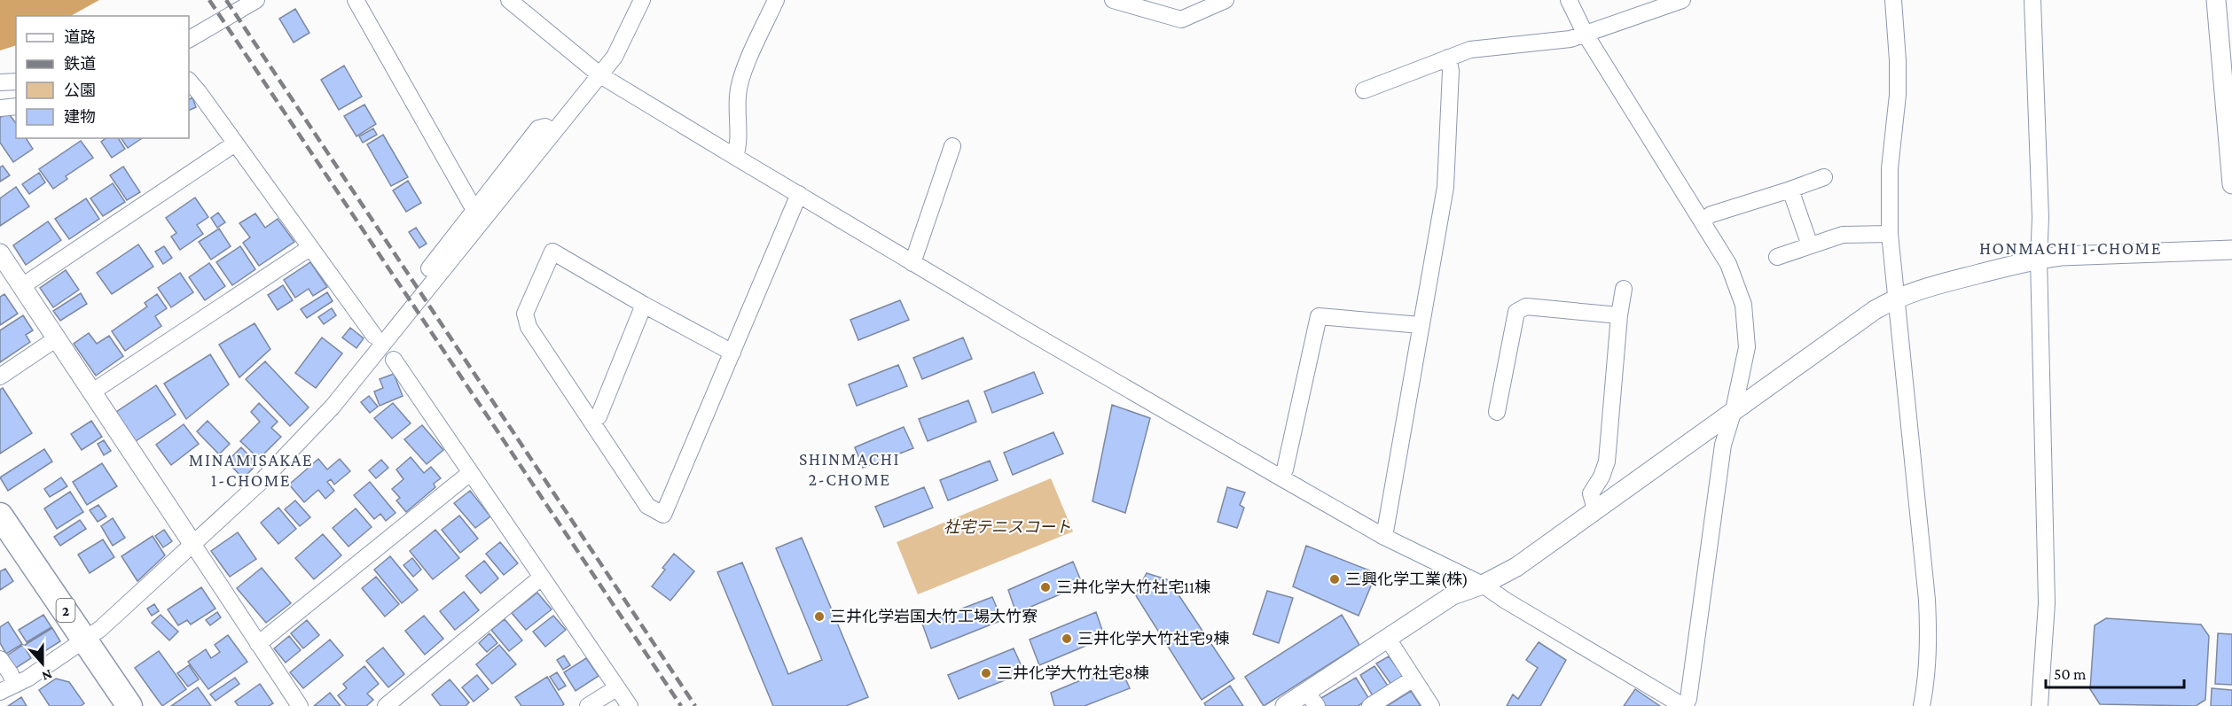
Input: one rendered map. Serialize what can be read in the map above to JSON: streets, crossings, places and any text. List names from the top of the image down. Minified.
{"streets":{"highway":["2"]},"districts":["HONMACHI 1-CHOME","SHINMACHI 2-CHOME","MINAMISAKAE 1-CHOME"],"parks":["社宅テニスコート"],"places":["三興化学工業(株)","三井化学大竹社宅11棟","三井化学岩国大竹工場大竹寮","三井化学大竹社宅9棟","三井化学大竹社宅8棟"],"legend":["道路","鉄道","公園","建物"],"scale_bar":"50 m","north":"bottom"}
